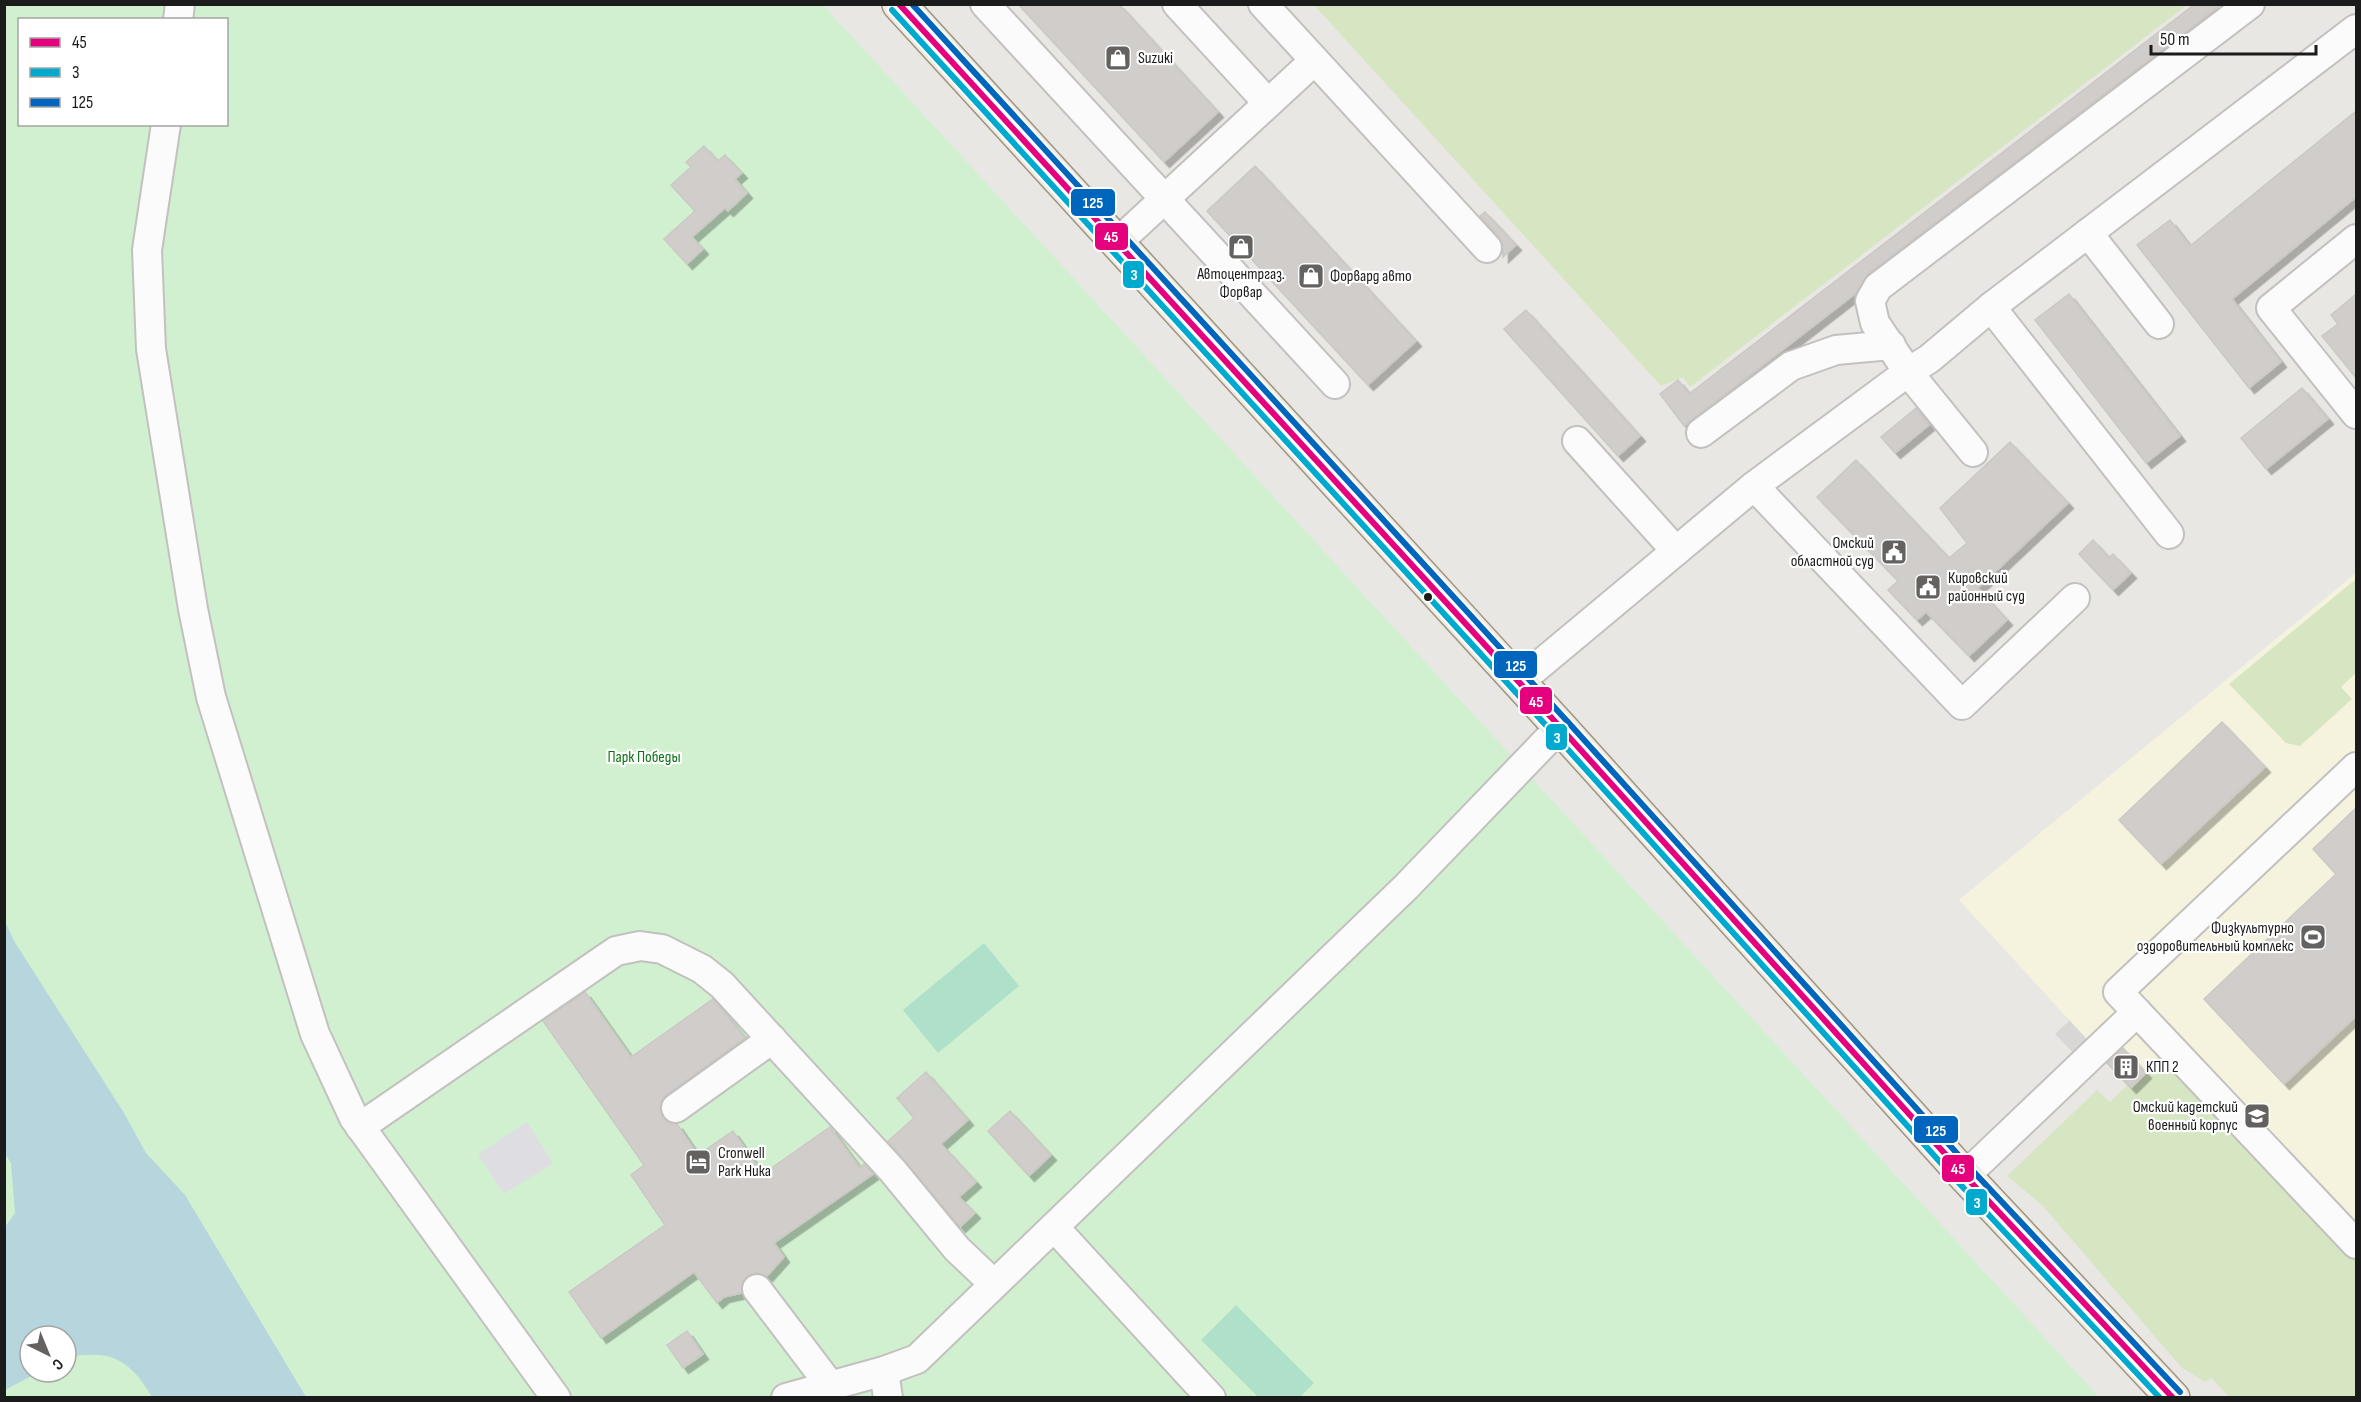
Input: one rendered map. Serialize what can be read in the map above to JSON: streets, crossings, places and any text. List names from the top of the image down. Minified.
{"parks":["Парк Победы"],"places":{"shop":["Suzuki","Автоцентргаз. Форвар","Форвард авто"],"public building":["Омский областной суд","Кировский районный суд"],"sports":["Физкультурно оздоровительный комплекс"],"building":["КПП 2"],"school or university":["Омский кадетский военный корпус"],"hotel":["Cronwell Park Ника"]},"lines":["transit line 45","transit line 125","transit line 3"],"legend":["45","3","125"],"scale_bar":"50 m","north":"bottom right"}
